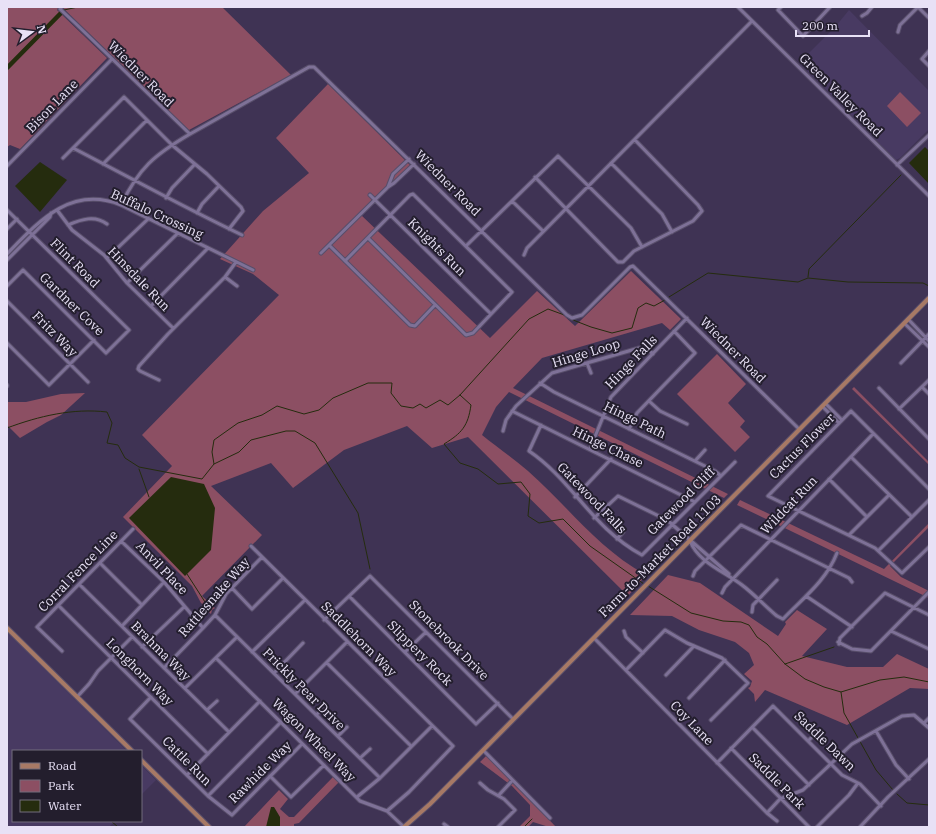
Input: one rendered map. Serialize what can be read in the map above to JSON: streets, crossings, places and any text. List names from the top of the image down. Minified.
{"streets":{"main road":["Farm-to-Market Road 1103"],"street":["Wiedner Road","Green Valley Road","Bison Lane","Buffalo Crossing","Knights Run","Flint Road","Hinsdale Run","Gardner Cove","Fritz Way","Hinge Loop","Hinge Falls","Hinge Path","Cactus Flower","Hinge Chase","Gatewood Falls","Gatewood Cliff","Wildcat Run","Anvil Place","Corral Fence Line","Rattlesnake Way","Saddlehorn Way","Stonebrook Drive","Brahma Way","Slippery Rock","Longhorn Way","Prickly Pear Drive","Coy Lane","Wagon Wheel Way","Saddle Dawn","Cattle Run","Rawhide Way","Saddle Park"]},"crossings":[["Wiedner Road","Bison Lane"],["Wiedner Road","Hinge Falls"],["Wiedner Road","Farm-to-Market Road 1103"],["Buffalo Crossing","Flint Road"],["Buffalo Crossing","Hinsdale Run"],["Flint Road","Gardner Cove"],["Hinge Loop","Hinge Falls"],["Hinge Loop","Hinge Path"],["Hinge Loop","Hinge Chase"],["Hinge Falls","Hinge Path"],["Hinge Falls","Hinge Chase"],["Hinge Path","Gatewood Cliff"],["Cactus Flower","Wildcat Run"],["Hinge Chase","Gatewood Falls"],["Hinge Chase","Gatewood Cliff"],["Gatewood Falls","Gatewood Cliff"],["Farm-to-Market Road 1103","Stonebrook Drive"],["Farm-to-Market Road 1103","Coy Lane"],["Farm-to-Market Road 1103","Wagon Wheel Way"],["Anvil Place","Corral Fence Line"],["Anvil Place","Rattlesnake Way"],["Corral Fence Line","Brahma Way"],["Corral Fence Line","Longhorn Way"],["Rattlesnake Way","Saddlehorn Way"],["Rattlesnake Way","Brahma Way"],["Rattlesnake Way","Prickly Pear Drive"],["Saddlehorn Way","Wagon Wheel Way"],["Stonebrook Drive","Slippery Rock"],["Longhorn Way","Cattle Run"],["Wagon Wheel Way","Rawhide Way"],["Cattle Run","Rawhide Way"]],"legend":["Road","Park","Water"],"scale_bar":"200 m","north":"right"}
